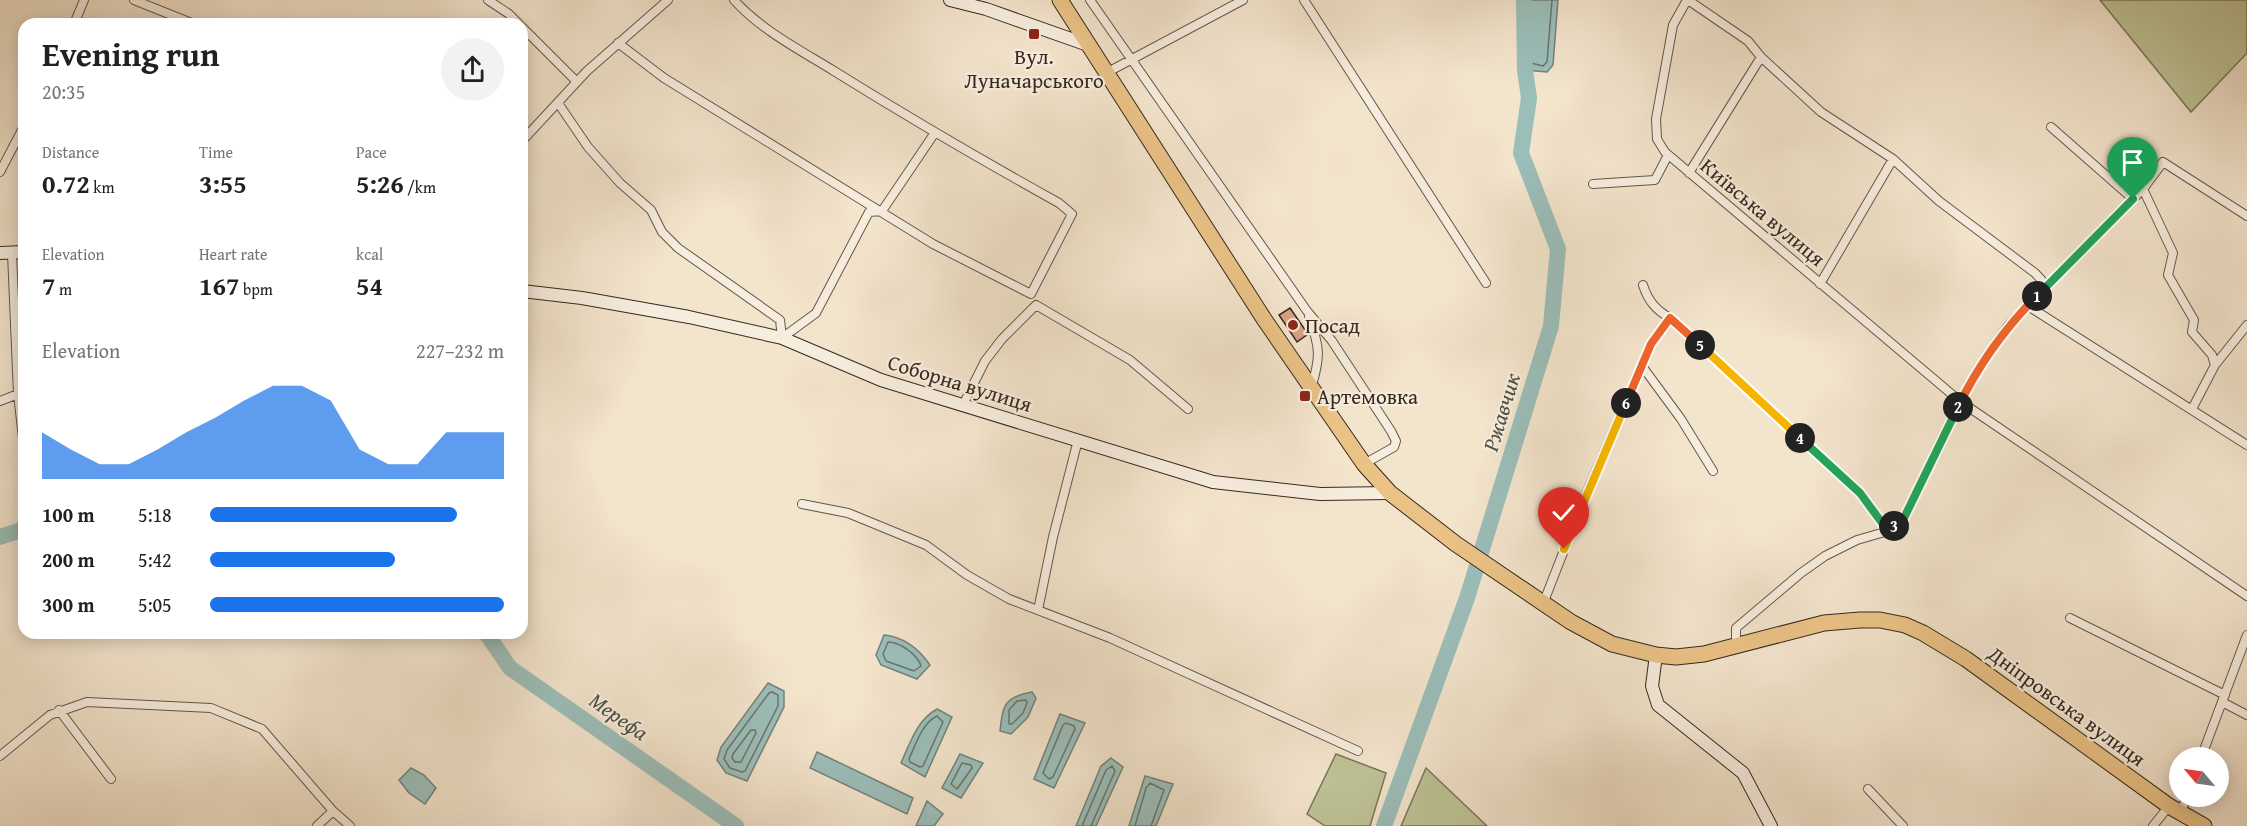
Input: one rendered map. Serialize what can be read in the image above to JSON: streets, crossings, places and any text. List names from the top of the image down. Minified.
{"streets":{"highway":["Дніпровська вулиця"],"street":["Київська вулиця","Соборна вулиця"]},"crossings":[["Соборна вулиця","Дніпровська вулиця"]],"water":["Ржавчик","Мерефа"],"places":{"transit":["Вул. Луначарського","Артемовка"],"other":["Посад"]},"north":"top left","page":{"heading":["Evening run","20:35"],"stats":[["Distance","0.72 km"],["Time","3:55"],["Pace","5:26 /km"],["Elevation","7 m"],["Heart rate","167 bpm"],["kcal","54"]],"pins":["1","5","6","2","4","3"],"chart":["Elevation","227–232 m"],"list":[{"name":"100 m","note":"5:18"},{"name":"200 m","note":"5:42"},{"name":"300 m","note":"5:05"}]}}
